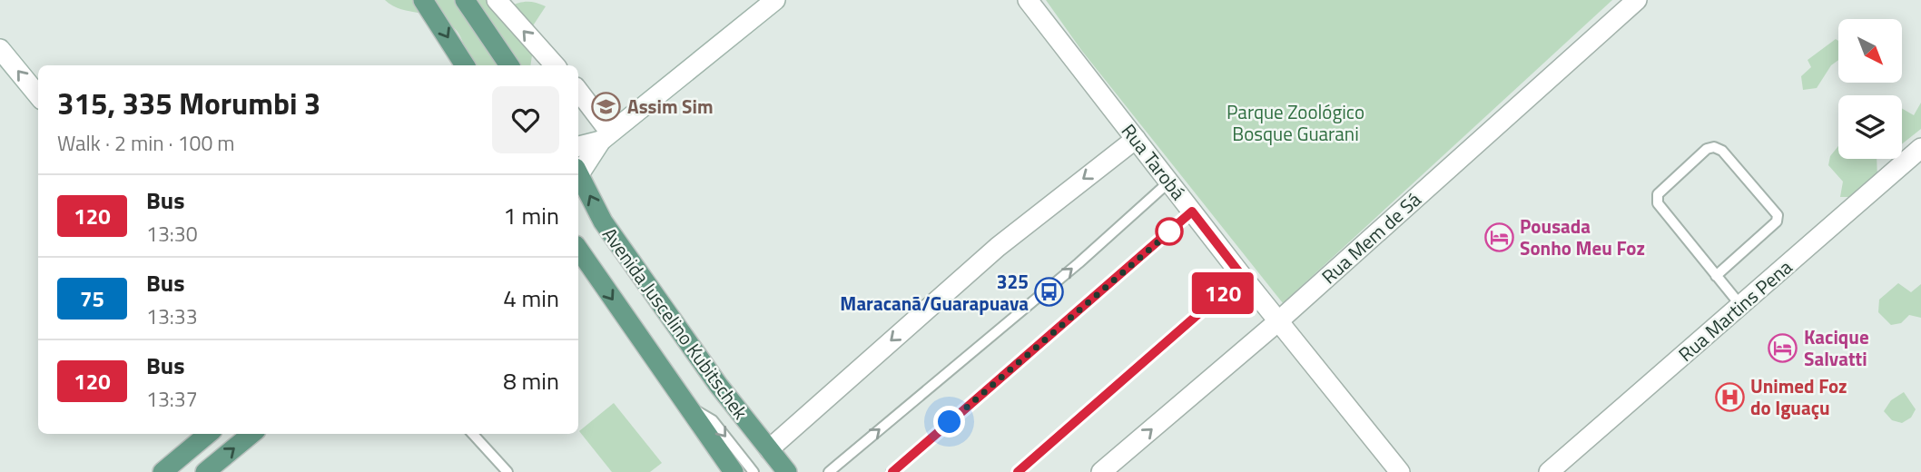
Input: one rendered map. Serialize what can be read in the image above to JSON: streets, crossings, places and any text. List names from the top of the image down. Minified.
{"streets":{"main road":["Avenida Juscelino Kubitschek"],"street":["Rua Tarobá","Rua Mem de Sá","Rua Martins Pena"]},"crossings":[["Rua Tarobá","Rua Mem de Sá"]],"parks":["Parque Zoológico Bosque Guarani"],"places":{"school or university":["Assim Sim"],"hotel":["Pousada Sonho Meu Foz","Kacique Salvatti"],"bus stop":["325 Maracanã/Guarapuava"],"hospital":["Unimed Foz do Iguaçu"]},"lines":["bus line 120"],"north":"bottom right","page":{"on_map":"120","heading":["315, 335 Morumbi 3","Walk · 2 min · 100 m"],"list":[{"mark":"120","name":"Bus","note":"13:30","value":"1 min"},{"mark":"75","name":"Bus","note":"13:33","value":"4 min"},{"mark":"120","name":"Bus","note":"13:37","value":"8 min"}]}}
